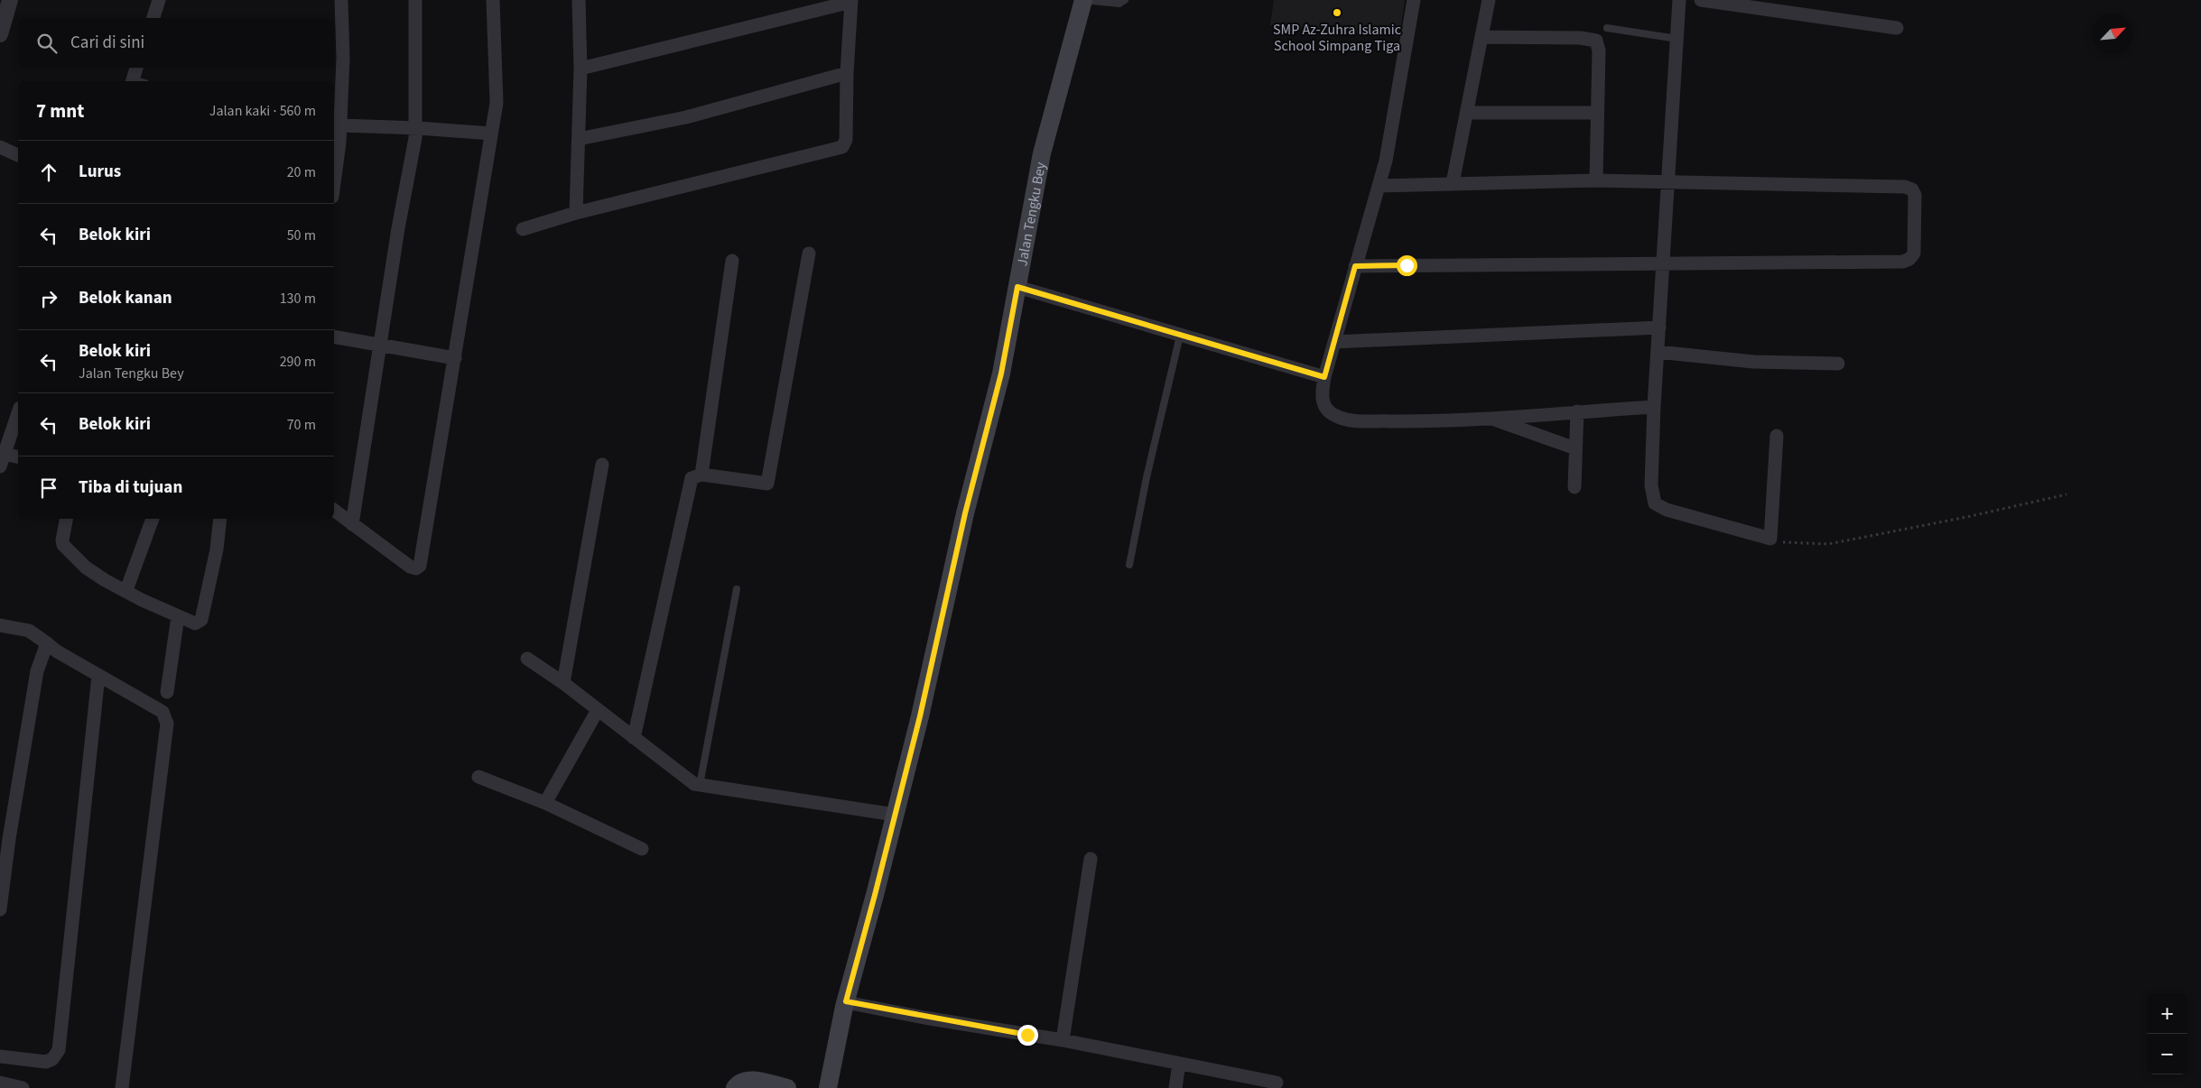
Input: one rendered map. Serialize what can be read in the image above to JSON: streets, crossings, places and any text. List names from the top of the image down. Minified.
{"streets":{"main road":["Jalan Tengku Bey"]},"places":["SMP Az-Zuhra Islamic School Simpang Tiga"],"north":"top right","page":{"search":"Cari di sini","heading":["7 mnt","Jalan kaki · 560 m"],"list":[["Lurus","20 m"],["Belok kiri","50 m"],["Belok kanan","130 m"],["Belok kiri","Jalan Tengku Bey","290 m"],["Belok kiri","70 m"],"Tiba di tujuan"],"map_buttons":["+","−"]}}
